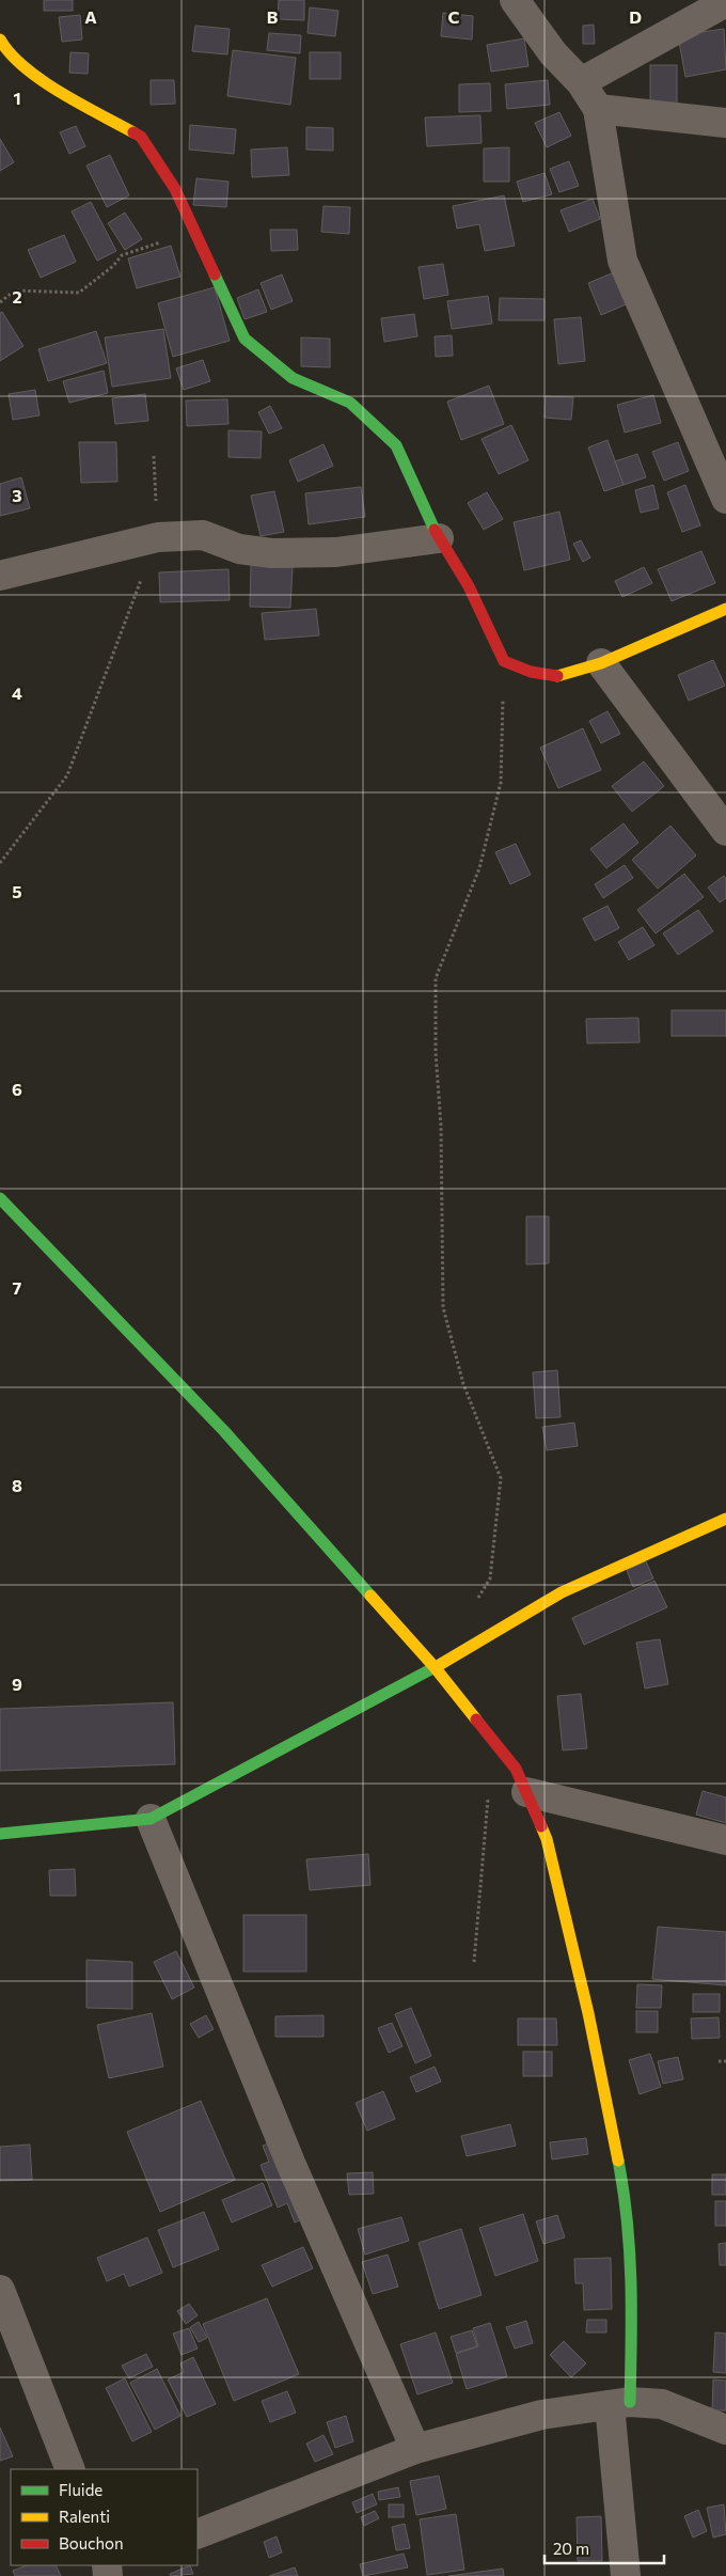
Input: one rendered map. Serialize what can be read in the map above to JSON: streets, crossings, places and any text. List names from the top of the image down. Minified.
{"legend":["Fluide","Ralenti","Bouchon"],"scale_bar":"20 m","grid":{"columns":["A","B","C","D"],"rows":["1","2","3","4","5","6","7","8","9"]}}
